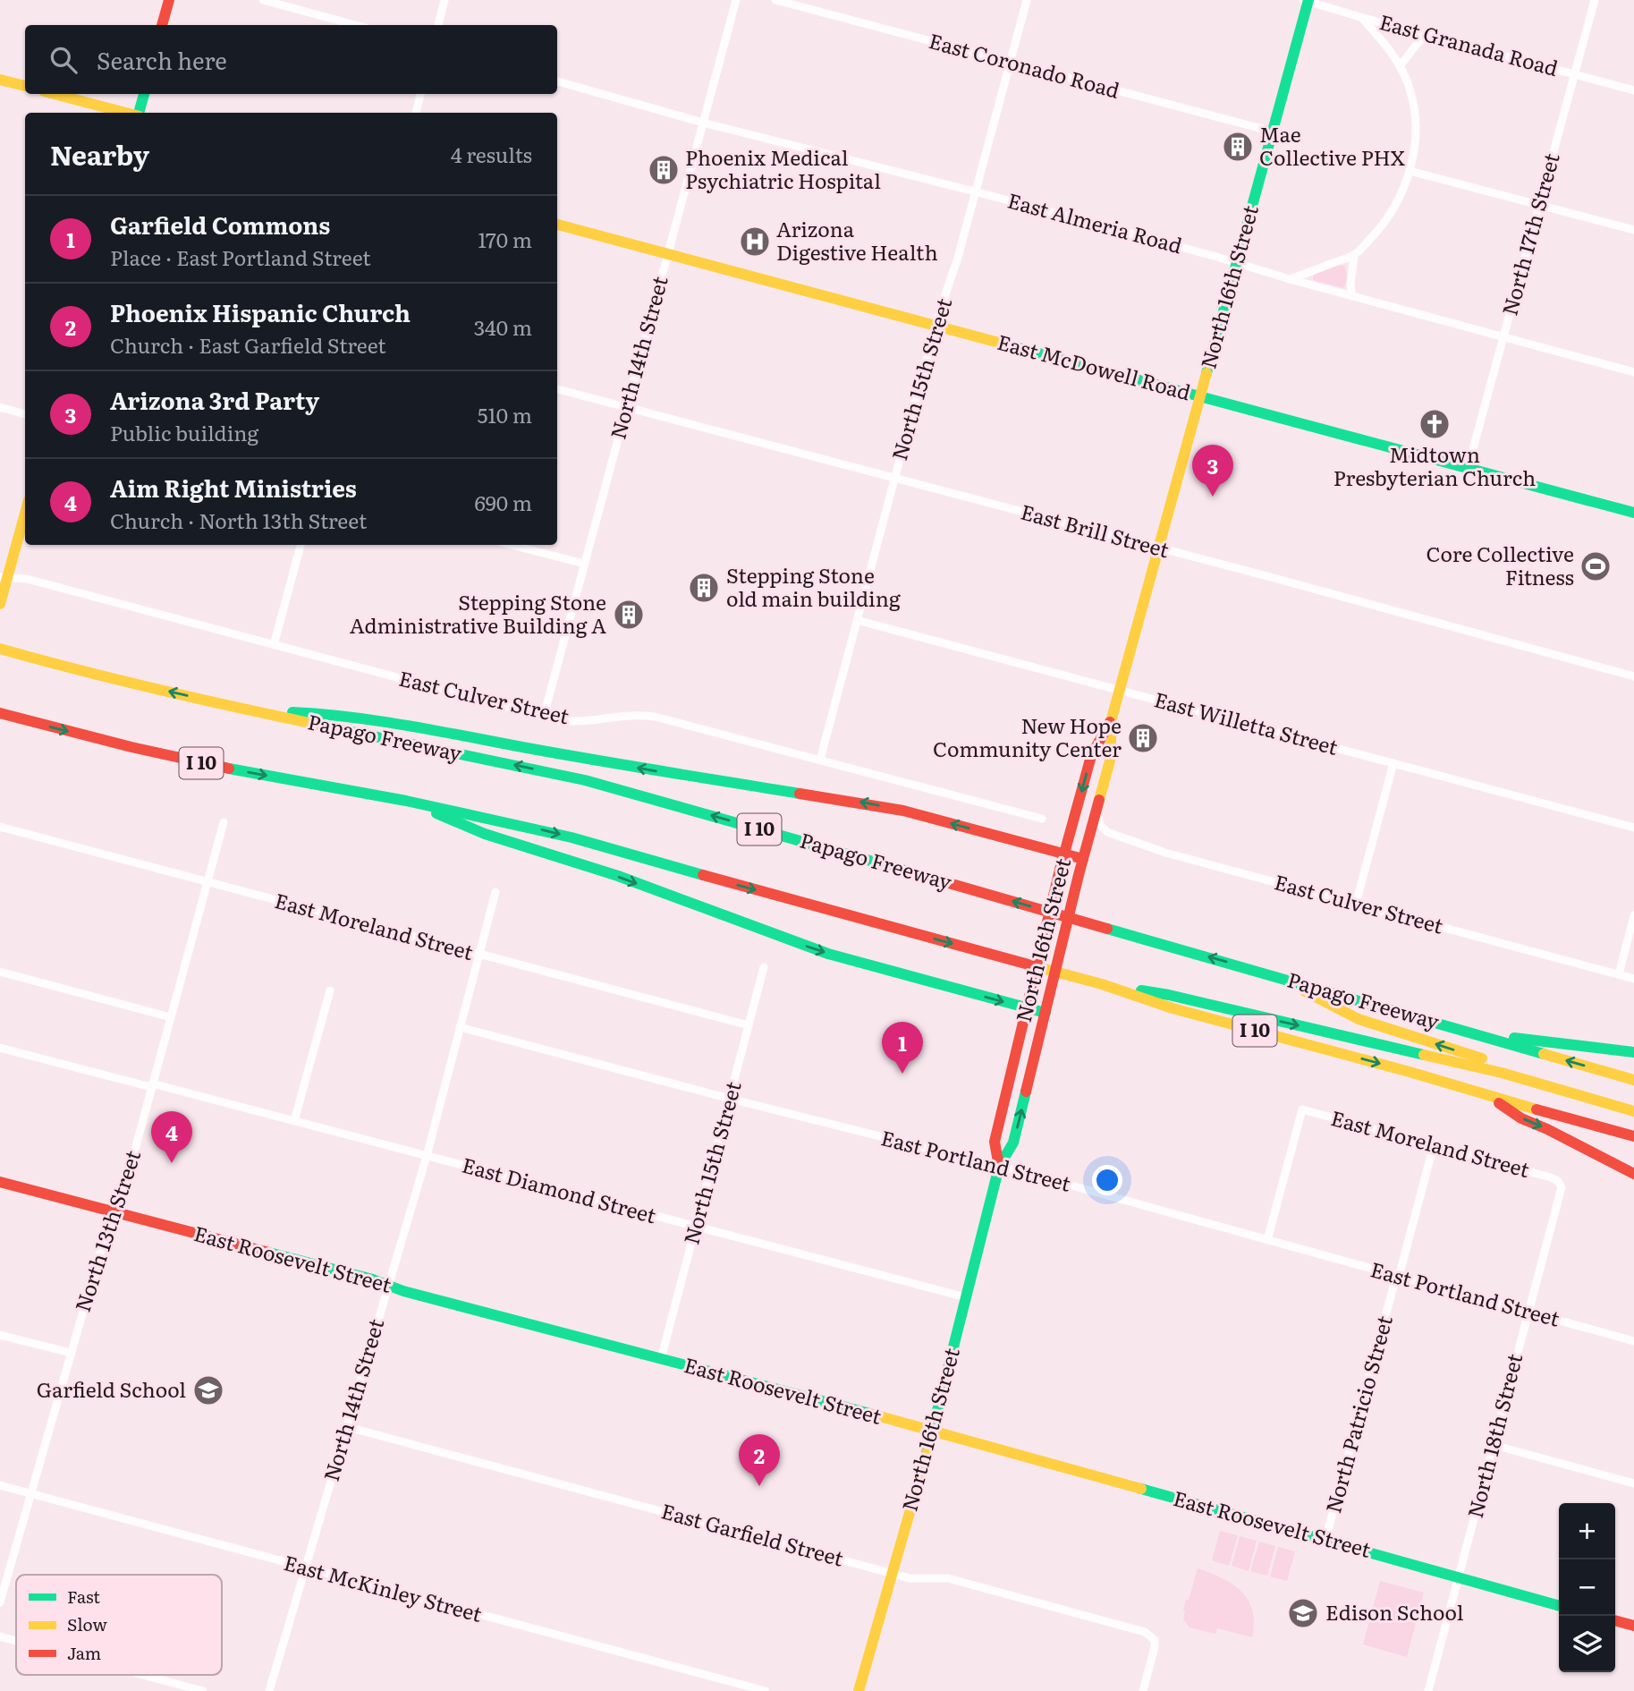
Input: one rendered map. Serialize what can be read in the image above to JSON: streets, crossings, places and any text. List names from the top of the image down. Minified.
{"streets":{"main road":["North 16th Street","East McDowell Road","Papago Freeway","I 10","East Roosevelt Street"],"street":["East Granada Road","East Coronado Road","East Almeria Road","North 17th Street","North 14th Street","North 15th Street","East Brill Street","East Culver Street","East Willetta Street","East Moreland Street","East Portland Street","East Diamond Street","North 13th Street","North Patricio Street","North 18th Street","East Garfield Street","East McKinley Street"]},"crossings":[["East Granada Road","North 17th Street"],["East Granada Road","North 16th Street"],["East Coronado Road","North 16th Street"],["East Coronado Road","North 15th Street"],["East Almeria Road","North 17th Street"],["East Almeria Road","North 16th Street"],["East Almeria Road","North 14th Street"],["East Almeria Road","North 15th Street"],["North 17th Street","East McDowell Road"],["North 16th Street","East McDowell Road"],["North 16th Street","East Brill Street"],["North 16th Street","East Culver Street"],["North 16th Street","East Willetta Street"],["North 16th Street","East Portland Street"],["North 16th Street","East Diamond Street"],["North 16th Street","East Roosevelt Street"],["North 16th Street","East Garfield Street"],["North 14th Street","East McDowell Road"],["North 14th Street","East Brill Street"],["North 14th Street","East Culver Street"],["North 14th Street","East Moreland Street"],["North 14th Street","East Portland Street"],["North 14th Street","East Diamond Street"],["North 14th Street","East Roosevelt Street"],["North 14th Street","East Garfield Street"],["North 14th Street","East McKinley Street"],["East McDowell Road","North 15th Street"],["North 15th Street","East Brill Street"],["North 15th Street","East Culver Street"],["North 15th Street","East Willetta Street"],["North 15th Street","East Moreland Street"],["North 15th Street","East Portland Street"],["North 15th Street","East Diamond Street"],["North 15th Street","East Roosevelt Street"],["East Moreland Street","East Portland Street"],["East Moreland Street","North 13th Street"],["East Moreland Street","North Patricio Street"],["East Moreland Street","North 18th Street"],["East Portland Street","North Patricio Street"],["East Portland Street","North 18th Street"],["East Diamond Street","North 13th Street"],["North 13th Street","East Roosevelt Street"],["North 13th Street","East McKinley Street"],["East Roosevelt Street","North Patricio Street"],["East Roosevelt Street","North 18th Street"]],"places":{"building":["Mae Collective PHX","Phoenix Medical Psychiatric Hospital","Stepping Stone old main building","Stepping Stone Administrative Building A","New Hope Community Center"],"hospital":["Arizona Digestive Health"],"church":["Midtown Presbyterian Church"],"sports":["Core Collective Fitness"],"school or university":["Garfield School","Edison School"]},"legend":["Fast","Slow","Jam"],"page":{"search":"Search here","heading":["Nearby","4 results"],"list":[{"mark":"1","name":"Garfield Commons","note":"Place · East Portland Street","value":"170 m"},{"mark":"2","name":"Phoenix Hispanic Church","note":"Church · East Garfield Street","value":"340 m"},{"mark":"3","name":"Arizona 3rd Party","note":"Public building","value":"510 m"},{"mark":"4","name":"Aim Right Ministries","note":"Church · North 13th Street","value":"690 m"}],"pins":["3","1","4","2"],"map_buttons":["+","−"]}}
